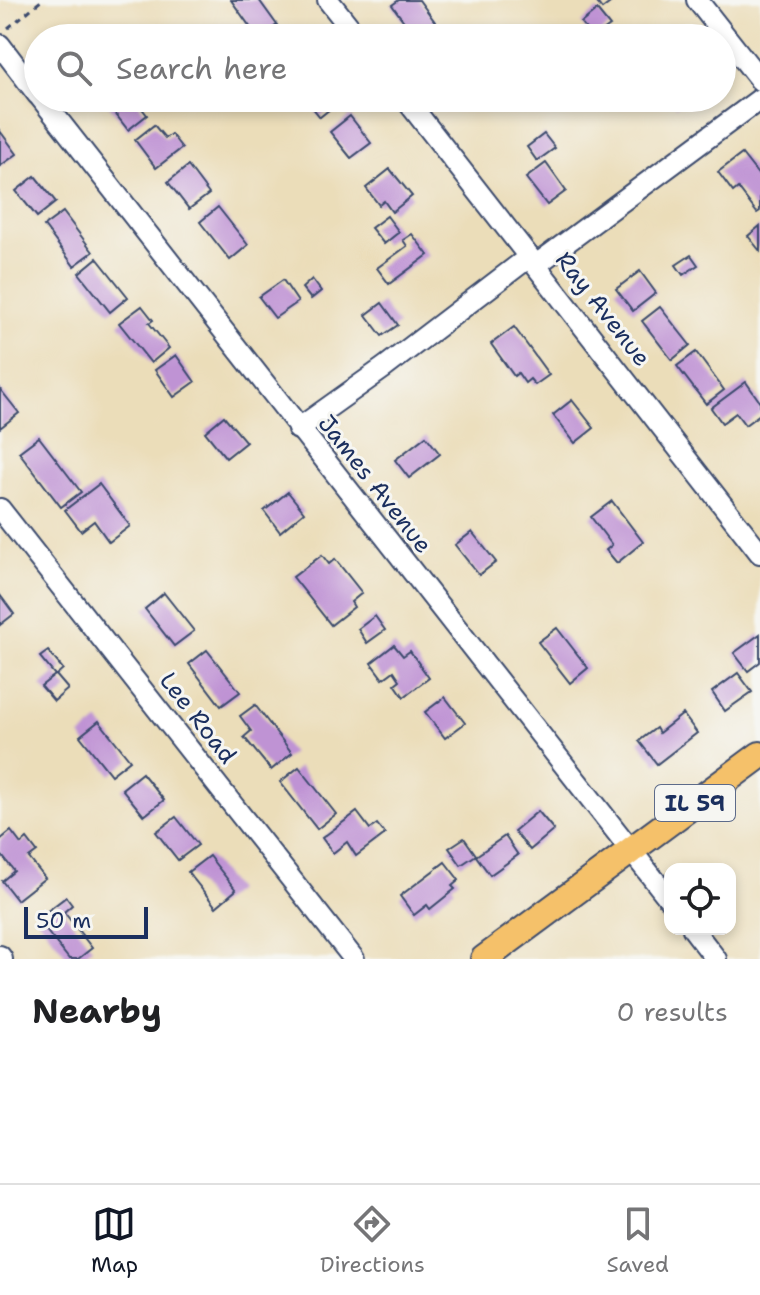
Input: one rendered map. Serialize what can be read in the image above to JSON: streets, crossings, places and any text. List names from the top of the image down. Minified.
{"streets":{"main road":["IL 59"],"street":["Ray Avenue","James Avenue","Lee Road"]},"crossings":[["James Avenue","IL 59"]],"scale_bar":"50 m","page":{"search":"Search here","scale":"50 m","heading":["Nearby","0 results"],"nav":["Map","Directions","Saved"]}}
